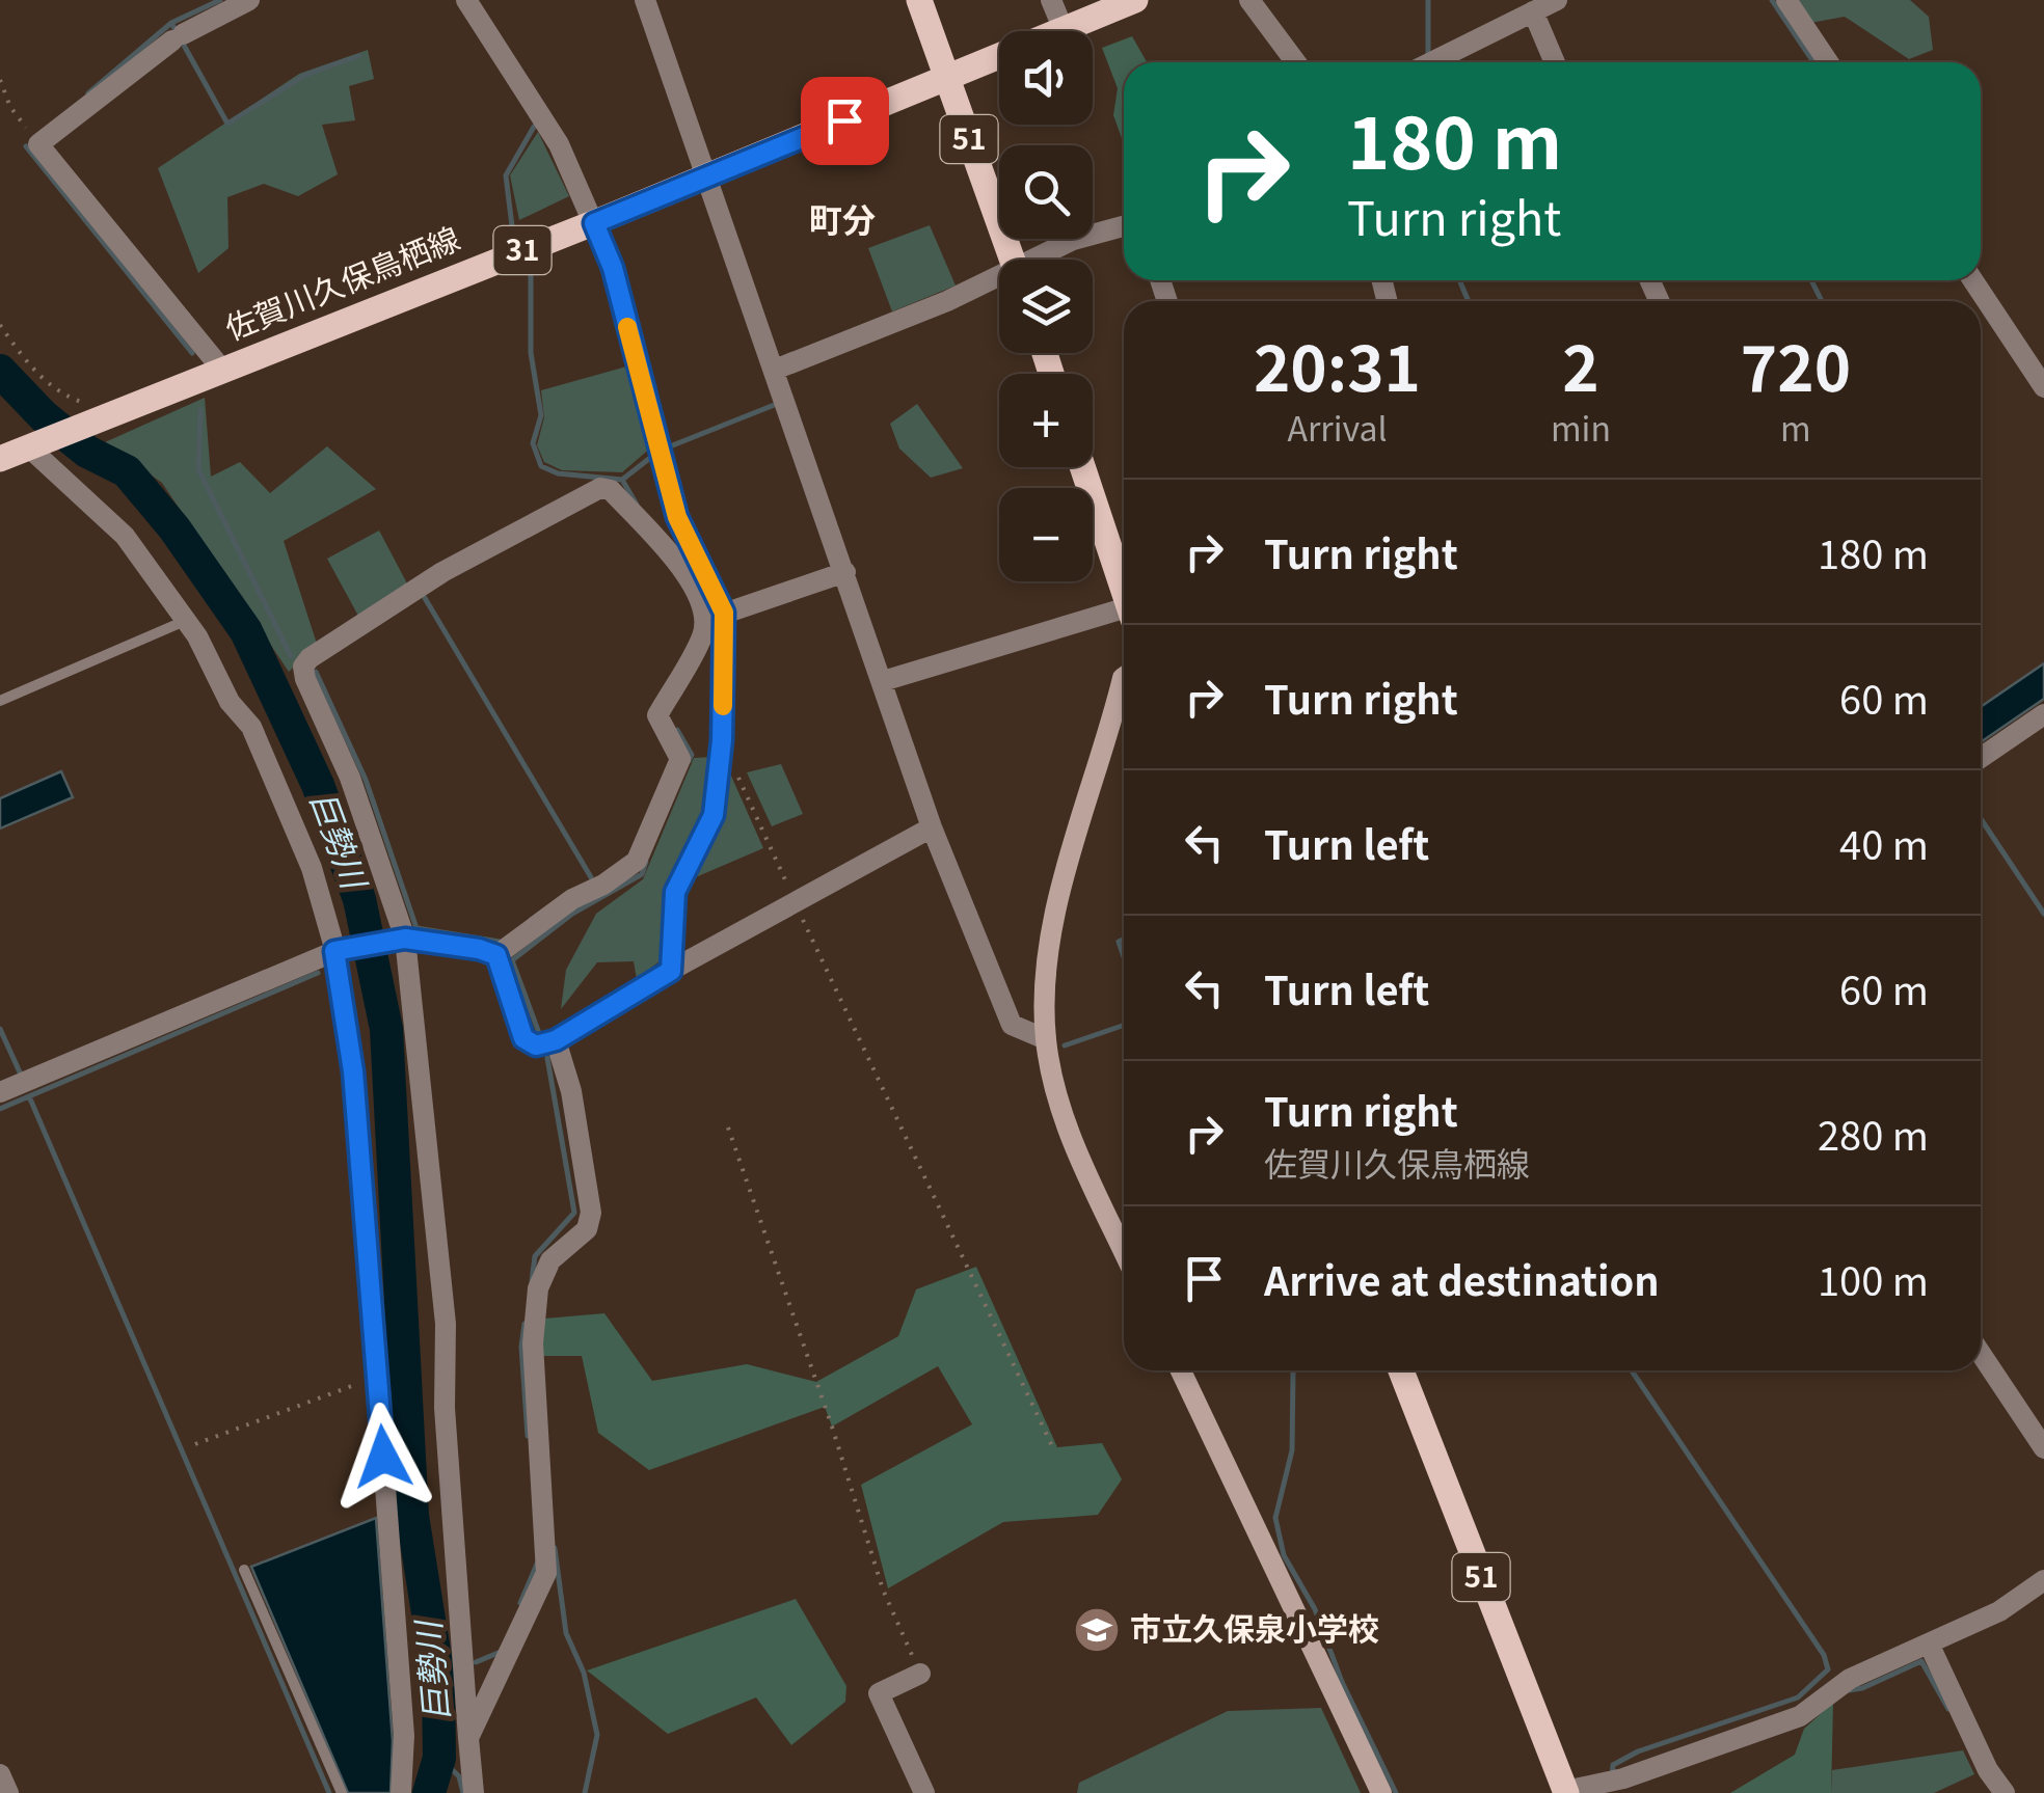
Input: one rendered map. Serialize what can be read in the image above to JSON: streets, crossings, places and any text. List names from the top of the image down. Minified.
{"streets":{"main road":["51","31","佐賀川久保鳥栖線"]},"crossings":[["51","佐賀川久保鳥栖線"],["31","佐賀川久保鳥栖線"]],"districts":["町分"],"water":["巨勢川"],"places":{"school or university":["市立久保泉小学校"]},"page":{"map_buttons":["+","−"],"turn":["180 m","Turn right"],"eta":["20:31","Arrival","2","min","720","m"],"list":[{"name":"Turn right","value":"180 m"},{"name":"Turn right","value":"60 m"},{"name":"Turn left","value":"40 m"},{"name":"Turn left","value":"60 m"},{"name":"Turn right","note":"佐賀川久保鳥栖線","value":"280 m"},{"name":"Arrive at destination","value":"100 m"}]}}
